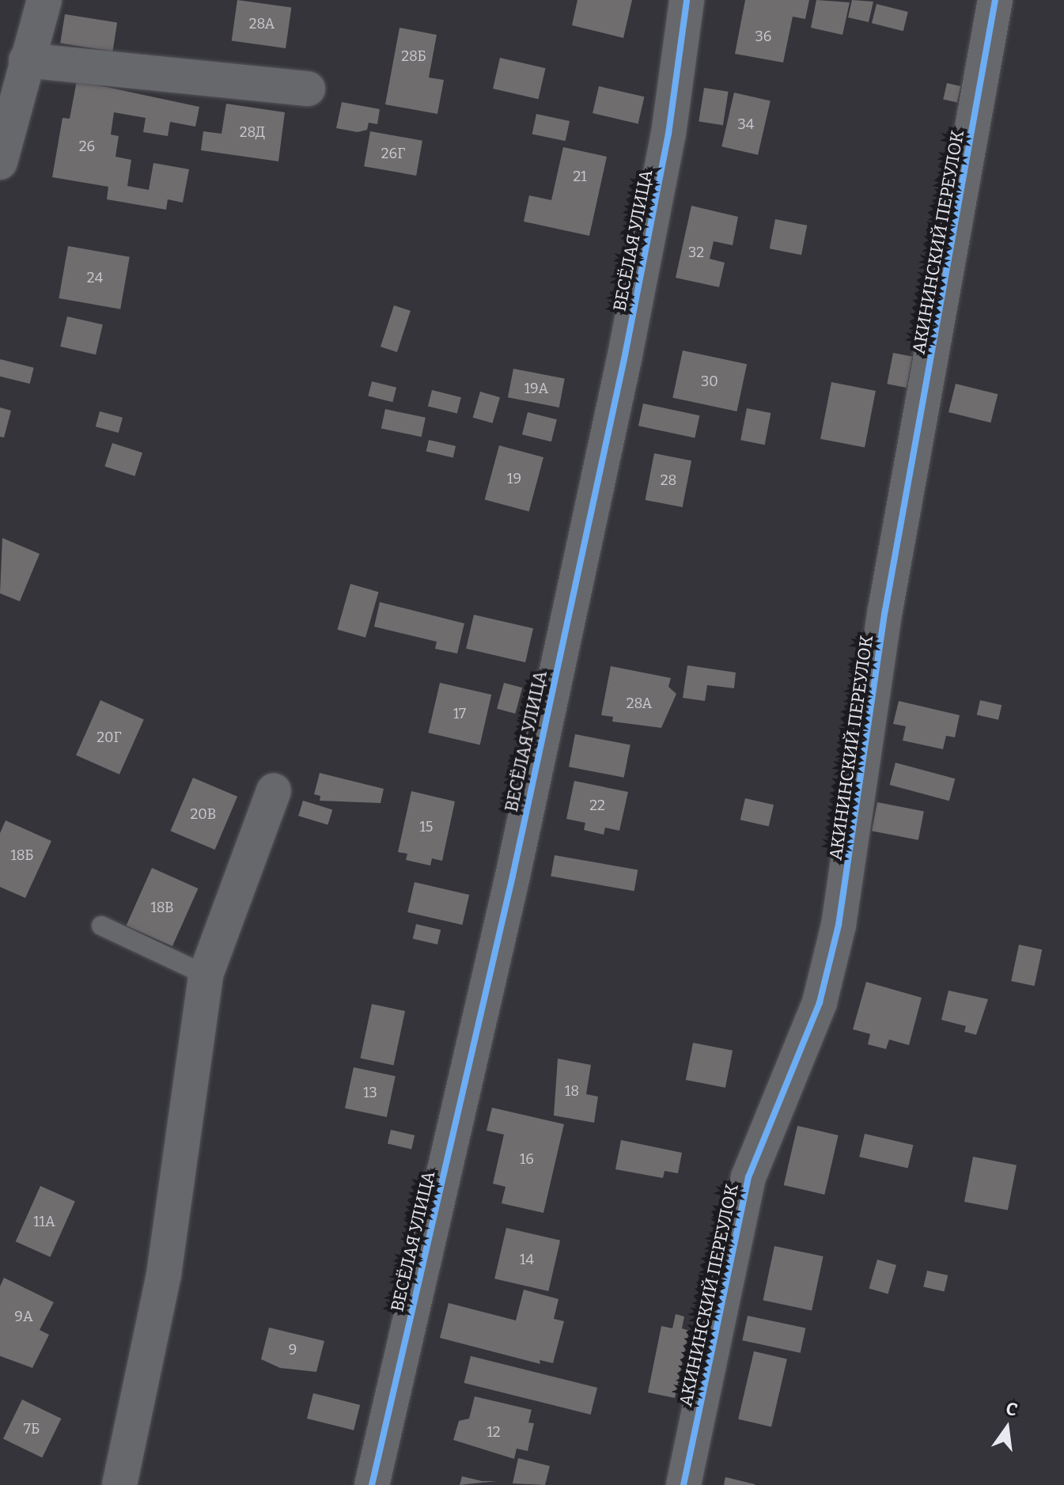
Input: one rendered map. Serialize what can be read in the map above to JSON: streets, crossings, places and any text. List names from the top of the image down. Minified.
{"streets":{"street":["ВЕСЁЛАЯ УЛИЦА","АКИНИНСКИЙ ПЕРЕУЛОК"]},"house_numbers":["28А","36","28Б","34","28Д","26","26Г","21","32","24","30","19А","19","28","28А","17","20Г","22","20В","15","18Б","18В","18","13","16","11А","14","9А","9","7Б","12"],"north":"top"}
